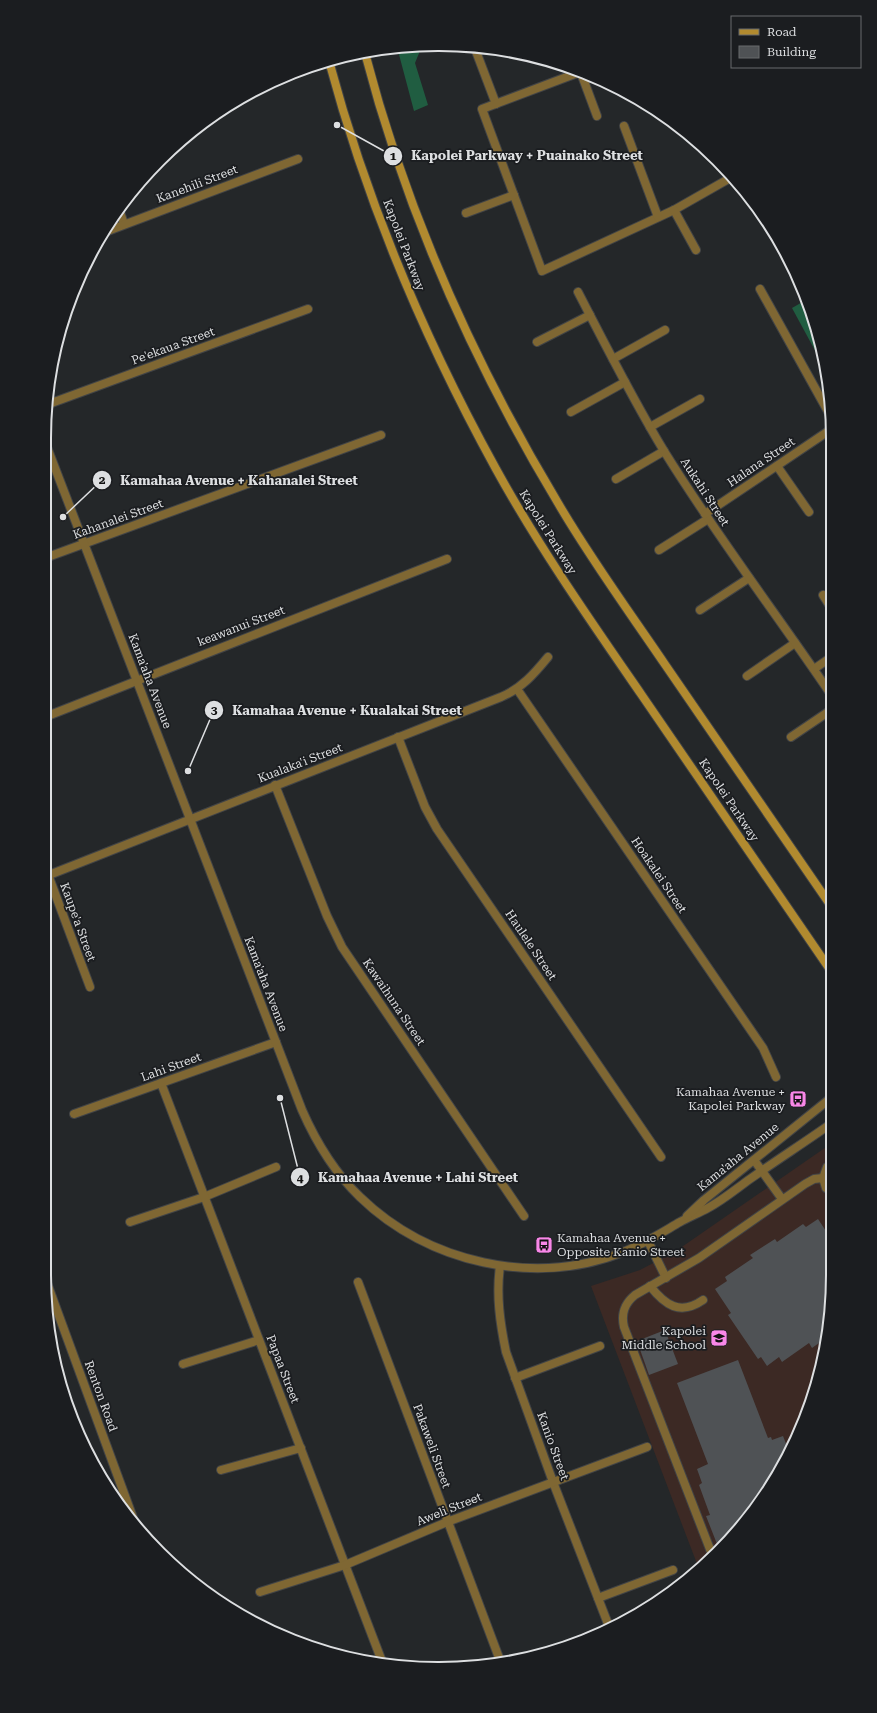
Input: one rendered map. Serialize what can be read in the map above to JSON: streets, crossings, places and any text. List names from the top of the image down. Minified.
{"streets":{"main road":["Kapolei Parkway"],"street":["Kanehili Street","Pe'ekaua Street","Halana Street","Aukahi Street","Kahanalei Street","keawanui Street","Kama'aha Avenue","Kualaka'i Street","Hoakalei Street","Kaupe'a Street","Haulele Street","Kawaihuna Street","Lahi Street","Papaa Street","Renton Road","Pakaweli Street","Kanio Street","Aweli Street"]},"crossings":[["Halana Street","Aukahi Street"],["Kahanalei Street","Kama'aha Avenue"],["keawanui Street","Kama'aha Avenue"],["Kama'aha Avenue","Kualaka'i Street"],["Kama'aha Avenue","Lahi Street"],["Kama'aha Avenue","Kanio Street"],["Kualaka'i Street","Hoakalei Street"],["Kualaka'i Street","Haulele Street"],["Kualaka'i Street","Kawaihuna Street"],["Lahi Street","Papaa Street"],["Papaa Street","Aweli Street"],["Pakaweli Street","Aweli Street"],["Kanio Street","Aweli Street"]],"places":{"other":["Kapolei Parkway + Puainako Street","Kamahaa Avenue + Kahanalei Street","Kamahaa Avenue + Kualakai Street","Kamahaa Avenue + Lahi Street"],"bus stop":["Kamahaa Avenue + Kapolei Parkway","Kamahaa Avenue + Opposite Kanio Street"],"school or university":["Kapolei Middle School"]},"legend":["Road","Building"]}
